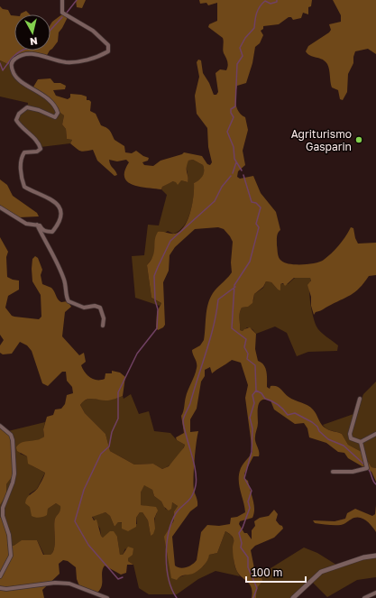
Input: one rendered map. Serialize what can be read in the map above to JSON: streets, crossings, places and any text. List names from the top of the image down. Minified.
{"places":["Agriturismo Gasparin"],"scale_bar":"100 m","north":"bottom"}
